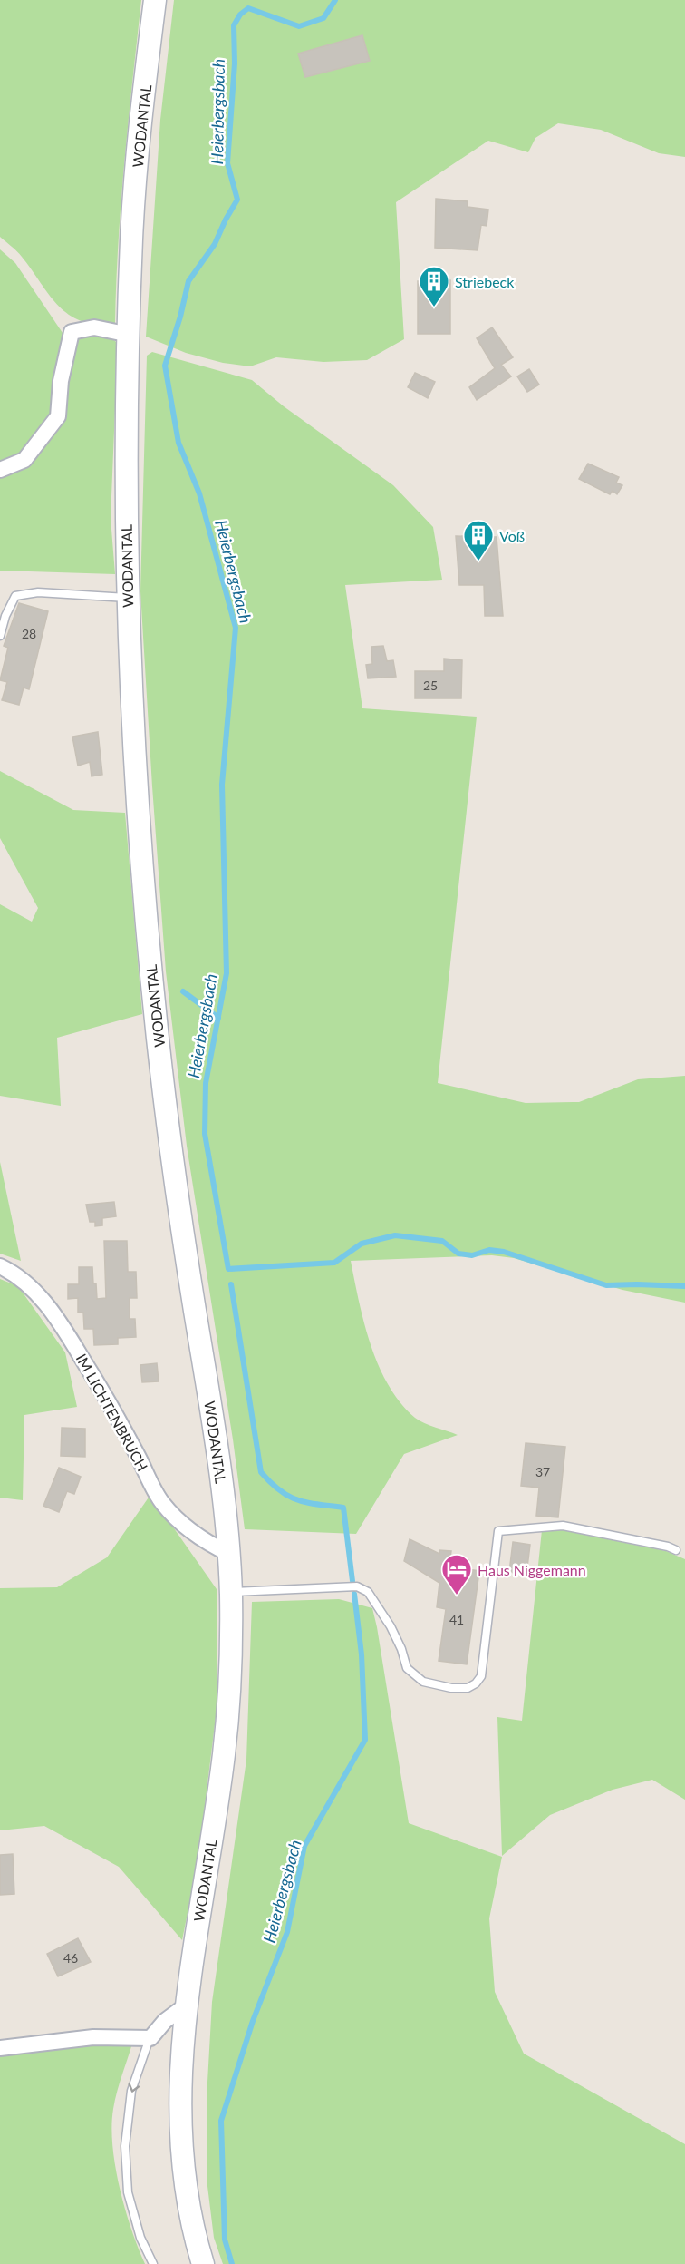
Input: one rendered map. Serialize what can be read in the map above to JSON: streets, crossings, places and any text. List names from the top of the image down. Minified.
{"streets":{"main road":["WODANTAL"],"street":["IM LICHTENBRUCH"]},"crossings":[["WODANTAL","IM LICHTENBRUCH"]],"water":["Heierbergsbach"],"places":{"building":["Striebeck","Voß"],"hotel":["Haus Niggemann"]},"house_numbers":["28","25","37","41","46"]}
